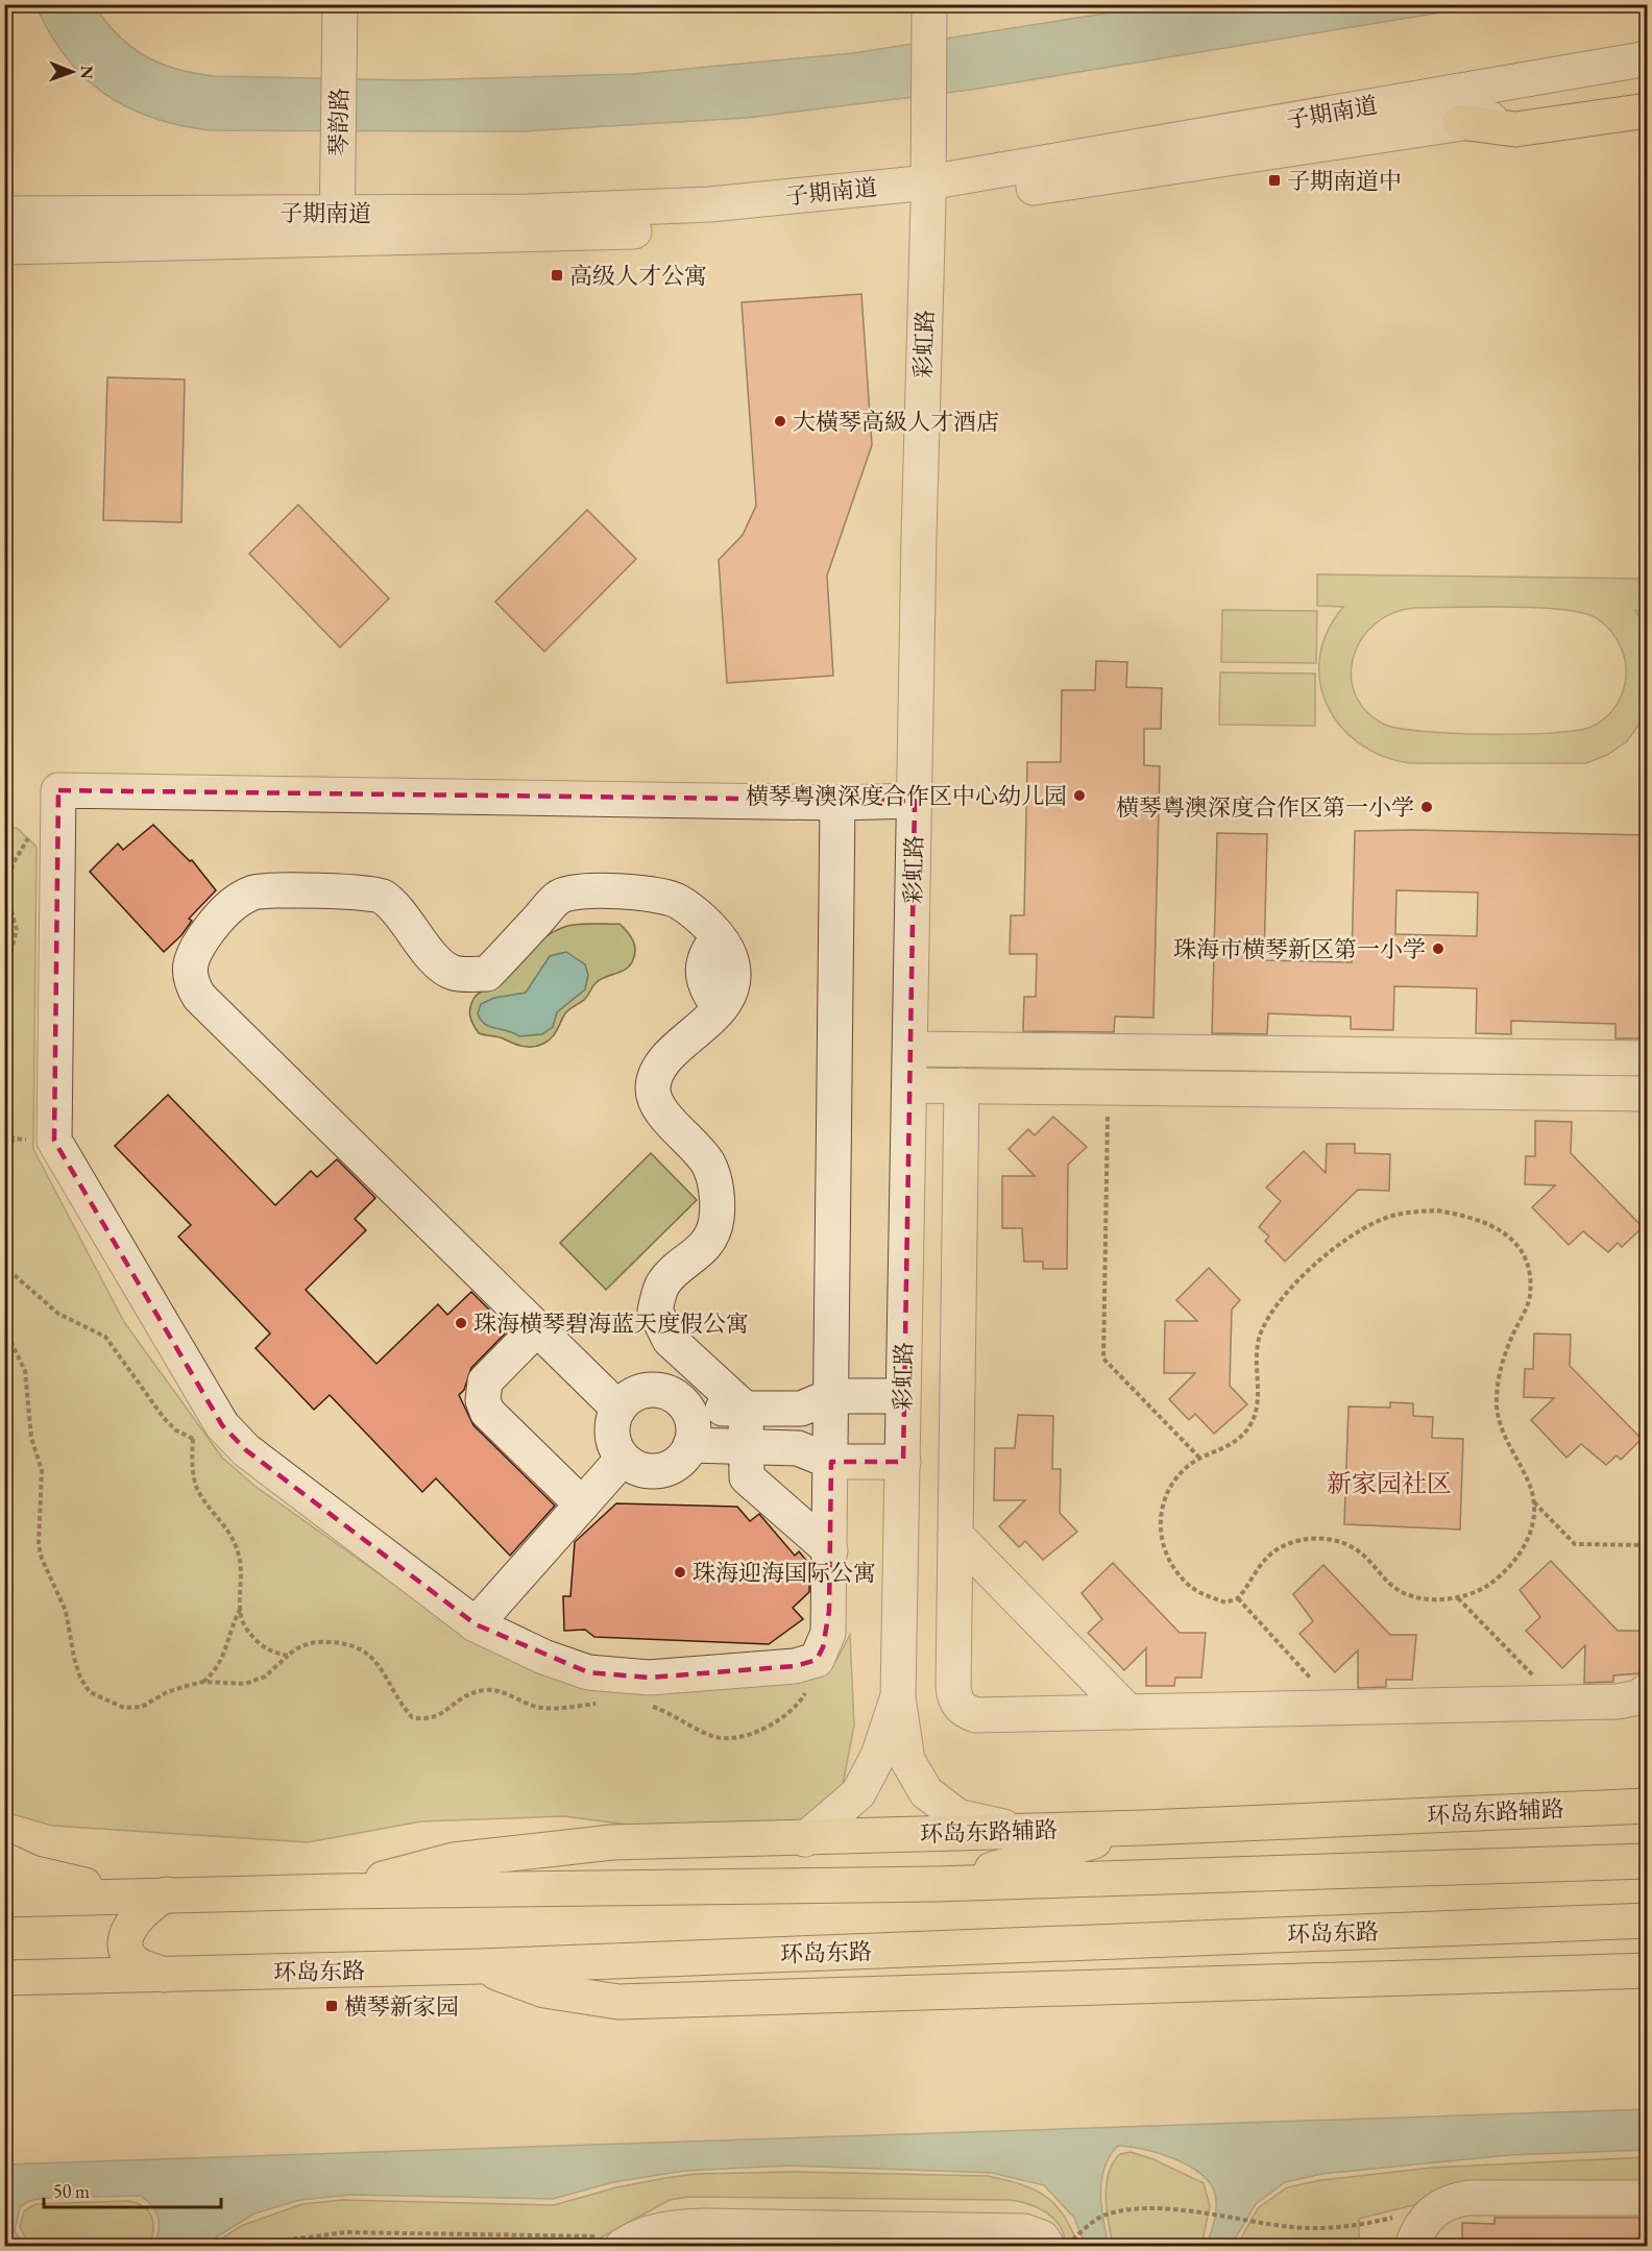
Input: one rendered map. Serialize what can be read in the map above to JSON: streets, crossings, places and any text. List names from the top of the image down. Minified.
{"streets":{"main road":["环岛东路辅路","环岛东路"],"street":["子期南道","琴韵路","彩虹路"]},"crossings":[["子期南道","琴韵路"],["子期南道","彩虹路"]],"districts":["新家园社区"],"places":{"transit":["子期南道中","高级人才公寓","横琴新家园"],"other":["大橫琴高級人才酒店","横琴粤澳深度合作区中心幼儿园","横琴粤澳深度合作区第一小学","珠海市横琴新区第一小学","珠海横琴碧海蓝天度假公寓","珠海迎海国际公寓"]},"scale_bar":"50 m","north":"right"}
